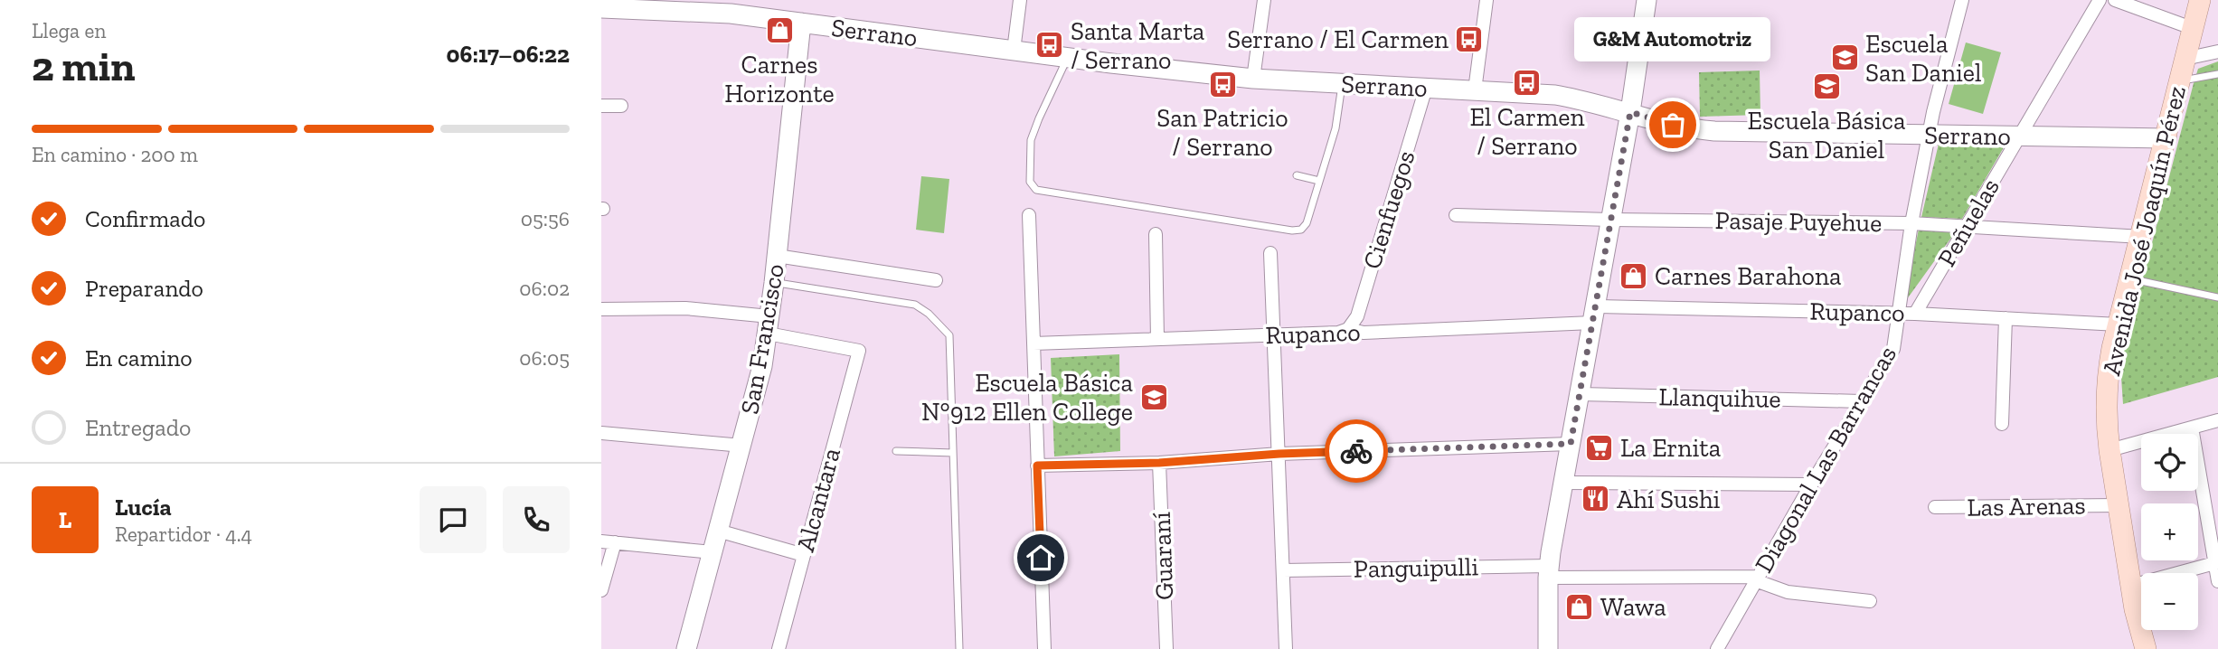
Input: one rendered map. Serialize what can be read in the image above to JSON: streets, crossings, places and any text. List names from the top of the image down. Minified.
{"streets":{"main road":["Serrano","Avenida José Joaquín Pérez","San Francisco"],"street":["Cienfuegos","Pasaje Puyehue","Peñuelas","Rupanco","Llanquihue","Diagonal Las Barrancas","Alcantara","Las Arenas","Guaraní","Panguipulli"]},"crossings":[["Serrano","Cienfuegos"],["Serrano","Peñuelas"],["Serrano","Avenida José Joaquín Pérez"],["Serrano","San Francisco"],["Serrano","Diagonal Las Barrancas"],["Cienfuegos","Rupanco"],["Pasaje Puyehue","Peñuelas"],["Pasaje Puyehue","Avenida José Joaquín Pérez"],["Pasaje Puyehue","Diagonal Las Barrancas"],["Peñuelas","Rupanco"],["Avenida José Joaquín Pérez","Rupanco"],["Avenida José Joaquín Pérez","Las Arenas"],["Rupanco","Diagonal Las Barrancas"],["San Francisco","Alcantara"],["Llanquihue","Diagonal Las Barrancas"],["Diagonal Las Barrancas","Panguipulli"]],"places":{"shop":["Carnes Horizonte","Carnes Barahona","Wawa"],"bus stop":["Serrano / El Carmen","Santa Marta / Serrano","El Carmen / Serrano","San Patricio / Serrano"],"school or university":["Escuela San Daniel","Escuela Básica San Daniel","Escuela Básica N°912 Ellen College"],"other":["G&M Automotriz"],"supermarket":["La Ernita"],"restaurant":["Ahí Sushi"]},"page":{"heading":["2 min","Llega en","06:17–06:22"],"panel":["Lucía","Repartidor · 4.4"],"bubble":"G&M Automotriz","bar":"En camino · 200 m","list":[["Confirmado","05:56"],["Preparando","06:02"],["En camino","06:05"],"Entregado"],"map_buttons":["+","−"],"round":"L"}}
